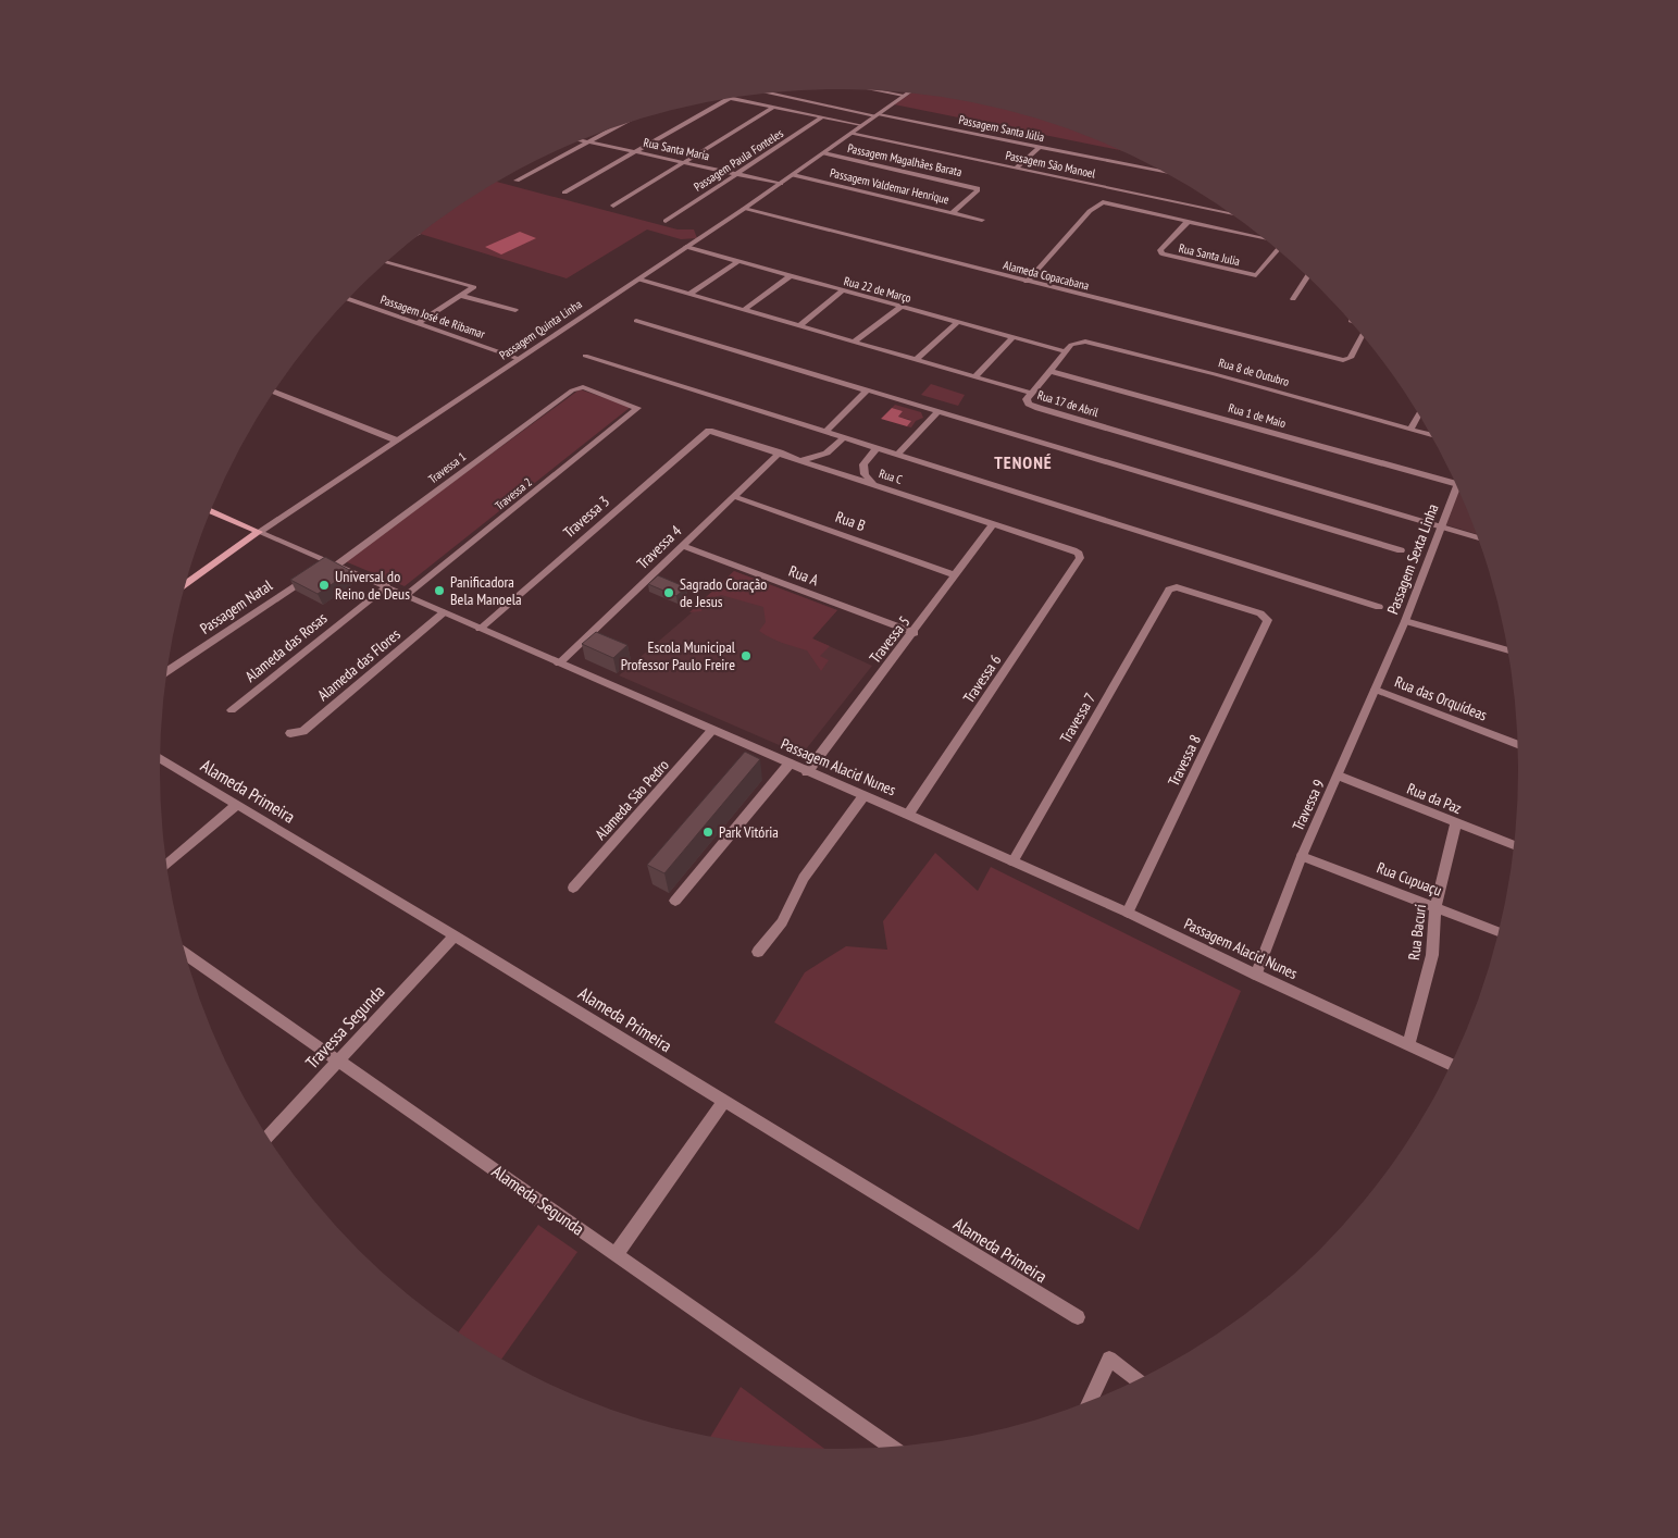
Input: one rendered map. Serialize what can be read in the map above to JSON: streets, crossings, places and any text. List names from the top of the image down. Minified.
{"streets":{"main road":["Passagem Quinta Linha","Passagem Alacid Nunes"],"street":["Passagem Santa Júlia","Rua Santa Maria","Passagem Paula Fonteles","Passagem Magalhães Barata","Passagem São Manoel","Passagem Valdemar Henrique","Rua Santa Julia","Alameda Copacabana","Rua 22 de Março","Passagem José de Ribamar","Rua 8 de Outubro","Rua 17 de Abril","Rua 1 de Maio","Travessa 1","Rua C","Travessa 2","Travessa 3","Rua B","Travessa 4","Passagem Sexta Linha","Rua A","Passagem Natal","Travessa 5","Alameda das Rosas","Alameda das Flores","Travessa 6","Rua das Orquídeas","Travessa 7","Travessa 8","Alameda Primeira","Rua da Paz","Alameda São Pedro","Travessa 9","Rua Cupuaçu","Rua Bacuri","Travessa Segunda","Alameda Segunda"]},"crossings":[["Passagem Santa Júlia","Passagem Quinta Linha"],["Rua Santa Maria","Passagem Paula Fonteles"],["Rua Santa Maria","Passagem Quinta Linha"],["Passagem Magalhães Barata","Passagem Valdemar Henrique"],["Passagem Magalhães Barata","Passagem Quinta Linha"],["Passagem São Manoel","Passagem Quinta Linha"],["Passagem Valdemar Henrique","Passagem Quinta Linha"],["Alameda Copacabana","Passagem Quinta Linha"],["Rua 22 de Março","Passagem Quinta Linha"],["Rua 22 de Março","Rua 8 de Outubro"],["Passagem José de Ribamar","Passagem Quinta Linha"],["Passagem Quinta Linha","Rua 17 de Abril"],["Passagem Quinta Linha","Passagem Alacid Nunes"],["Rua 17 de Abril","Passagem Sexta Linha"],["Travessa 1","Travessa 2"],["Travessa 1","Passagem Natal"],["Travessa 1","Passagem Alacid Nunes"],["Rua C","Travessa 3"],["Rua C","Travessa 4"],["Rua C","Travessa 5"],["Rua C","Travessa 6"],["Travessa 2","Passagem Alacid Nunes"],["Travessa 3","Passagem Alacid Nunes"],["Rua B","Travessa 4"],["Rua B","Travessa 5"],["Travessa 4","Rua A"],["Travessa 4","Passagem Alacid Nunes"],["Passagem Sexta Linha","Travessa 9"],["Rua A","Travessa 5"],["Passagem Natal","Passagem Alacid Nunes"],["Travessa 5","Travessa 6"],["Travessa 5","Passagem Alacid Nunes"],["Alameda das Rosas","Passagem Alacid Nunes"],["Alameda das Flores","Passagem Alacid Nunes"],["Travessa 6","Passagem Alacid Nunes"],["Rua das Orquídeas","Travessa 9"],["Travessa 7","Travessa 8"],["Travessa 7","Passagem Alacid Nunes"],["Travessa 8","Passagem Alacid Nunes"],["Passagem Alacid Nunes","Alameda São Pedro"],["Passagem Alacid Nunes","Travessa 9"],["Passagem Alacid Nunes","Rua Bacuri"],["Alameda Primeira","Travessa Segunda"],["Rua da Paz","Travessa 9"],["Rua da Paz","Rua Bacuri"],["Travessa 9","Rua Cupuaçu"],["Rua Cupuaçu","Rua Bacuri"],["Travessa Segunda","Alameda Segunda"]],"districts":["TENONÉ"],"places":["Universal do Reino de Deus","Panificadora Bela Manoela","Sagrado Coração de Jesus","Escola Municipal Professor Paulo Freire","Park Vitória"]}
